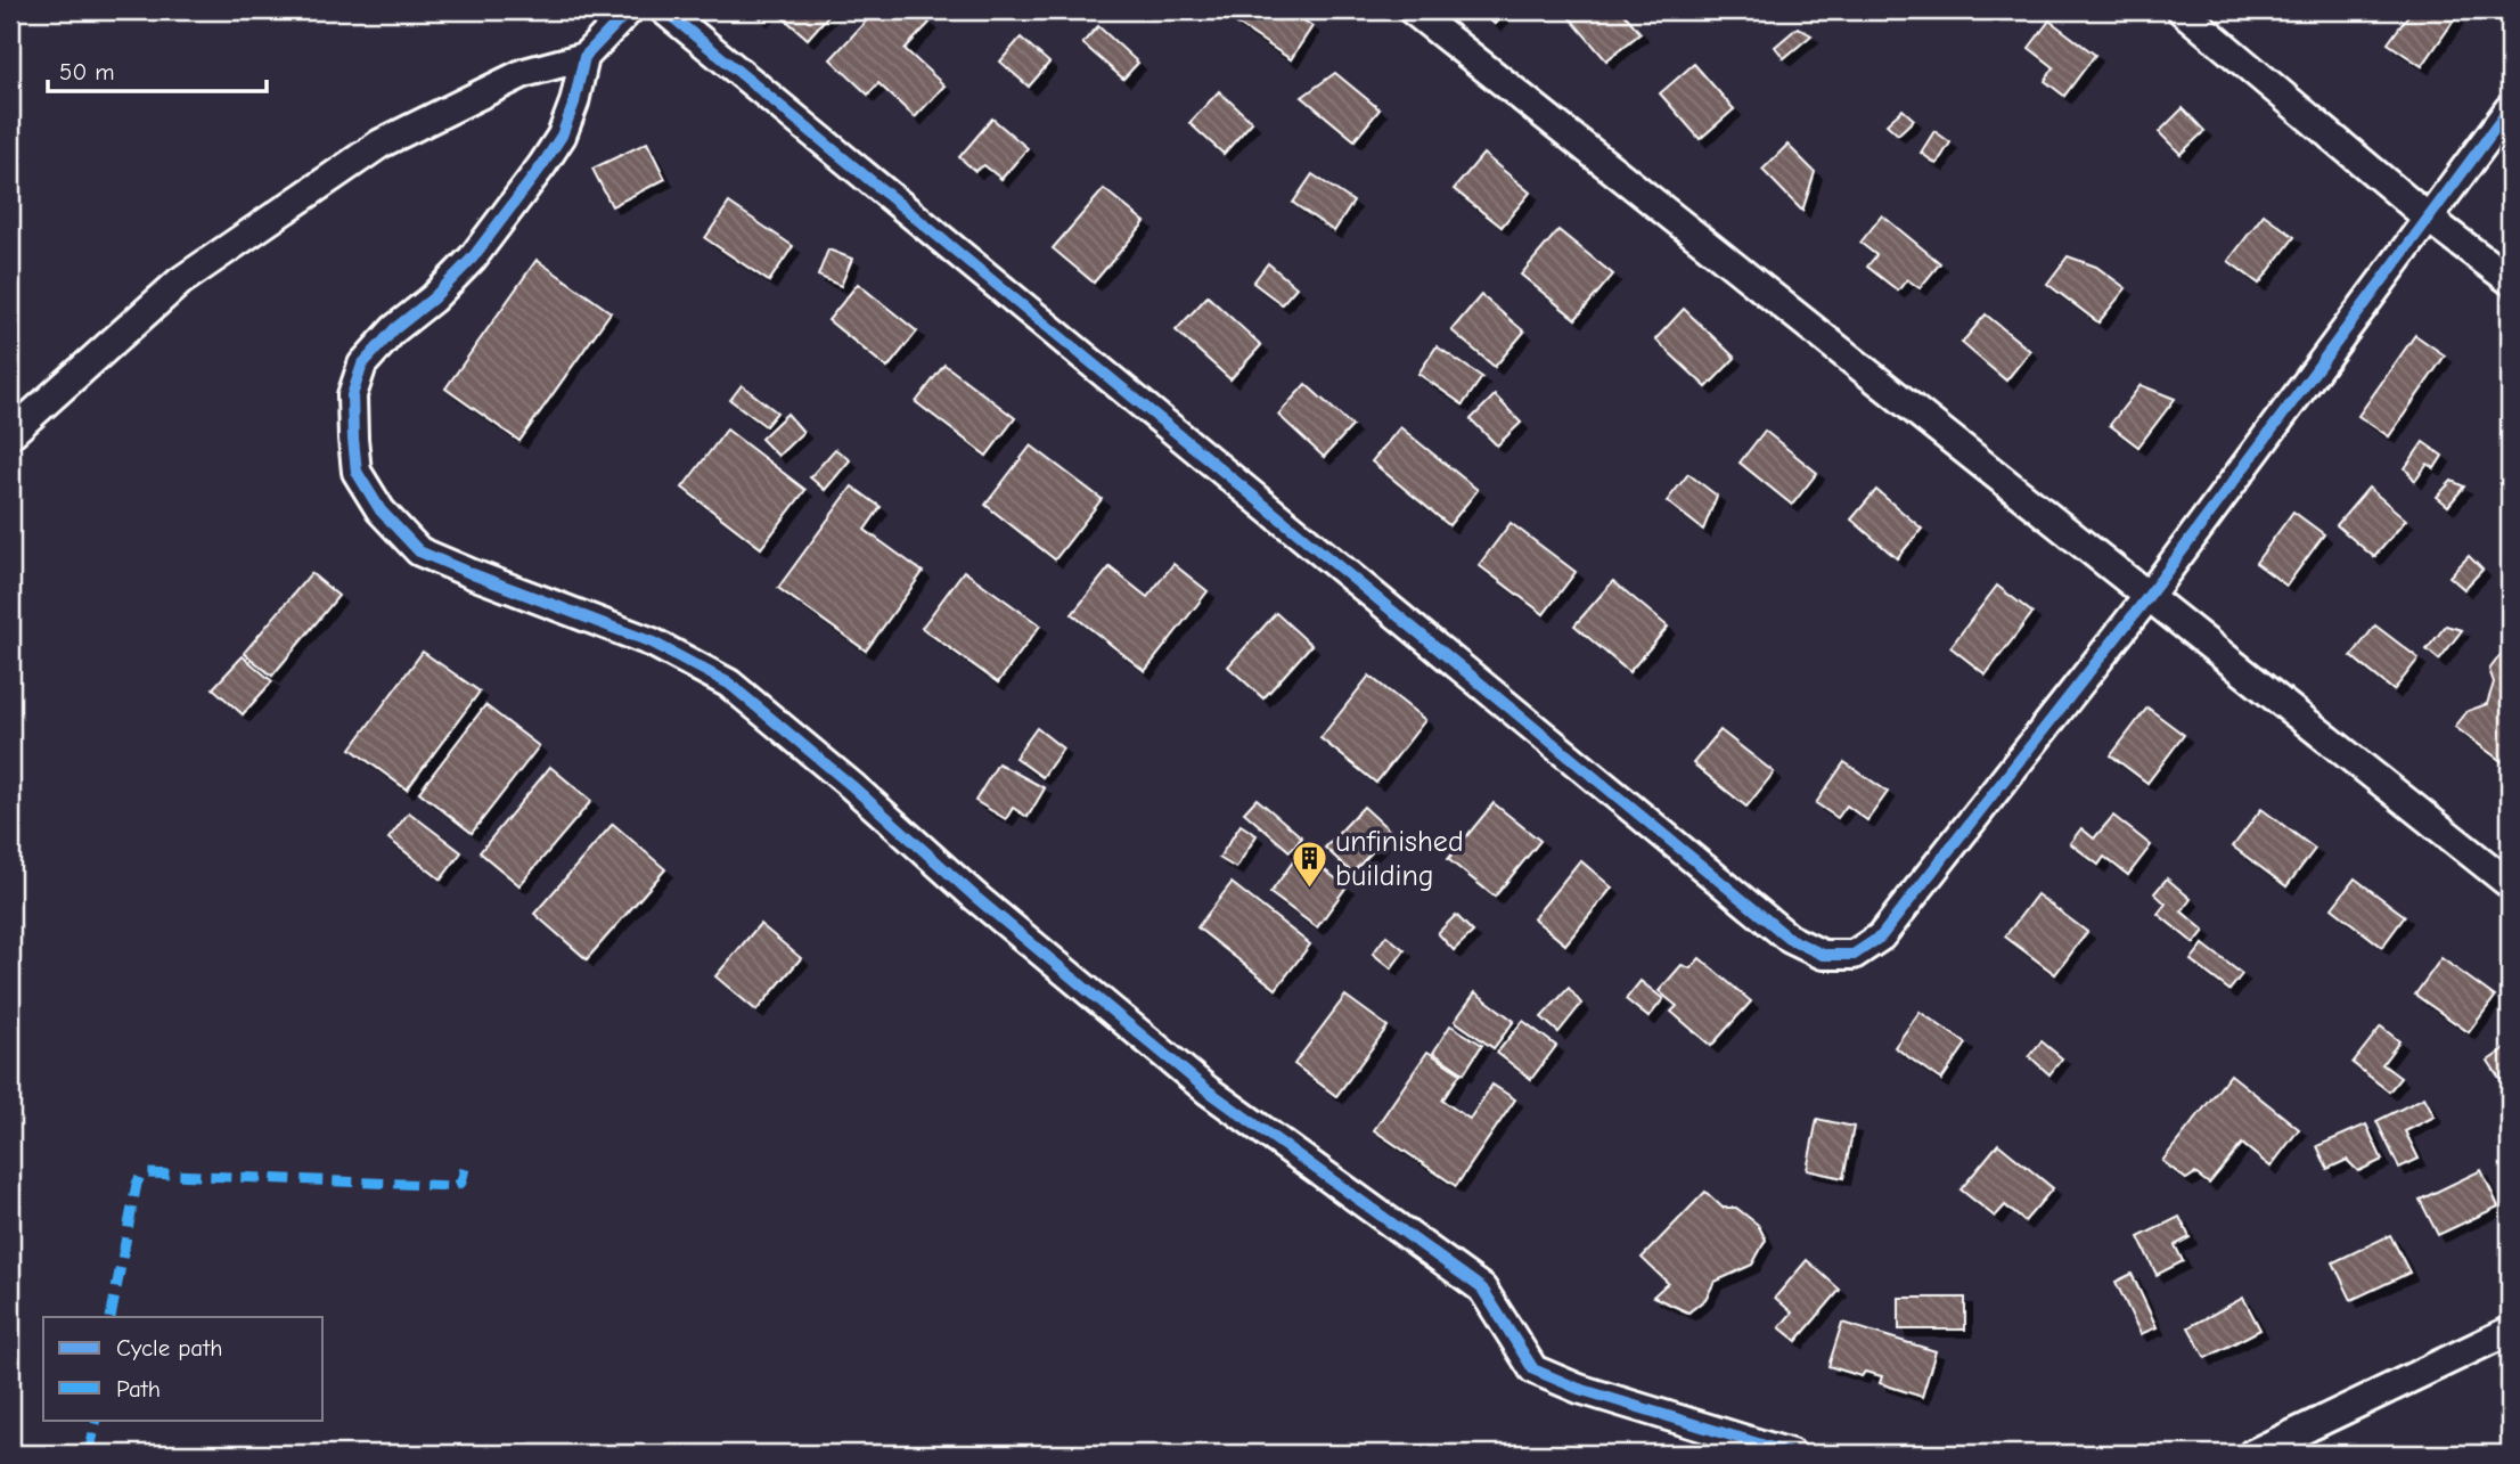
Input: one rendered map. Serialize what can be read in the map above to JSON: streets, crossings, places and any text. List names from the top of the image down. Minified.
{"places":{"building":["unfinished building"]},"legend":["Cycle path","Path"],"scale_bar":"50 m"}
